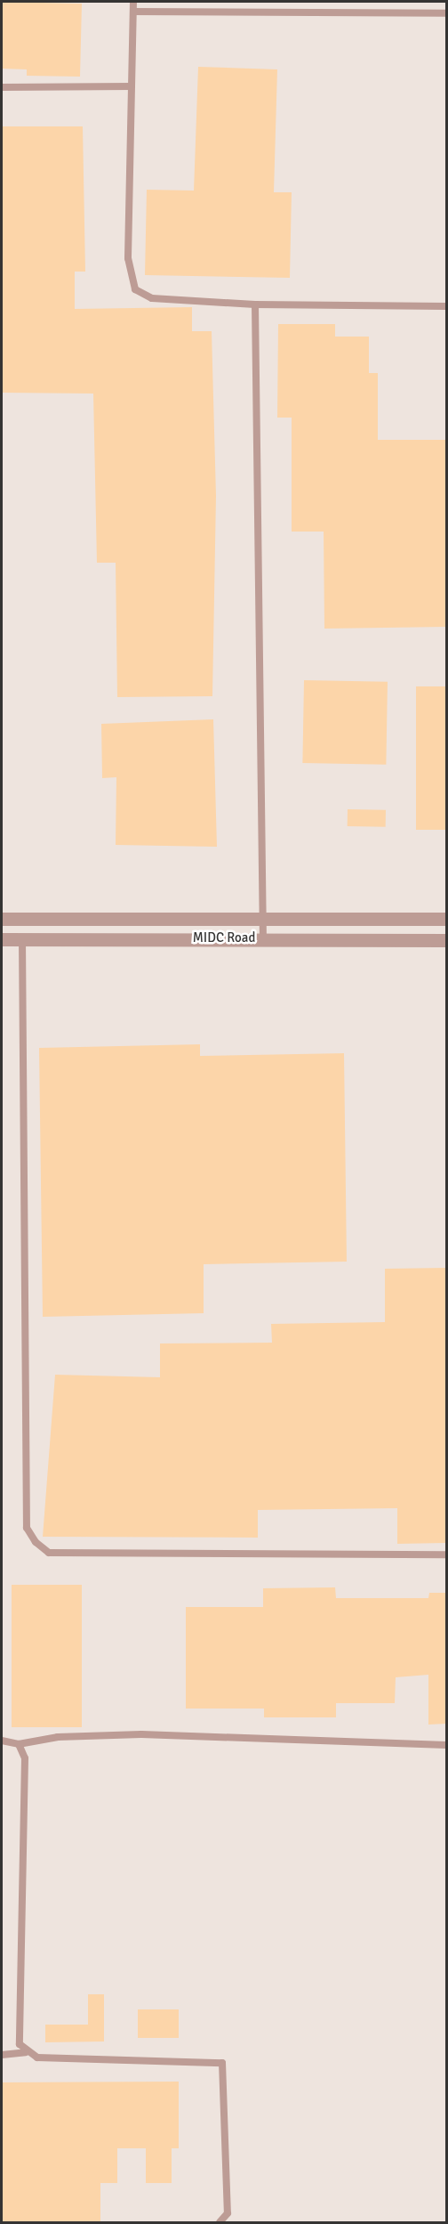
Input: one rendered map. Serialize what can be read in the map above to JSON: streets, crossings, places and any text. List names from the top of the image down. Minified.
{"streets":{"street":["MIDC Road"]}}
